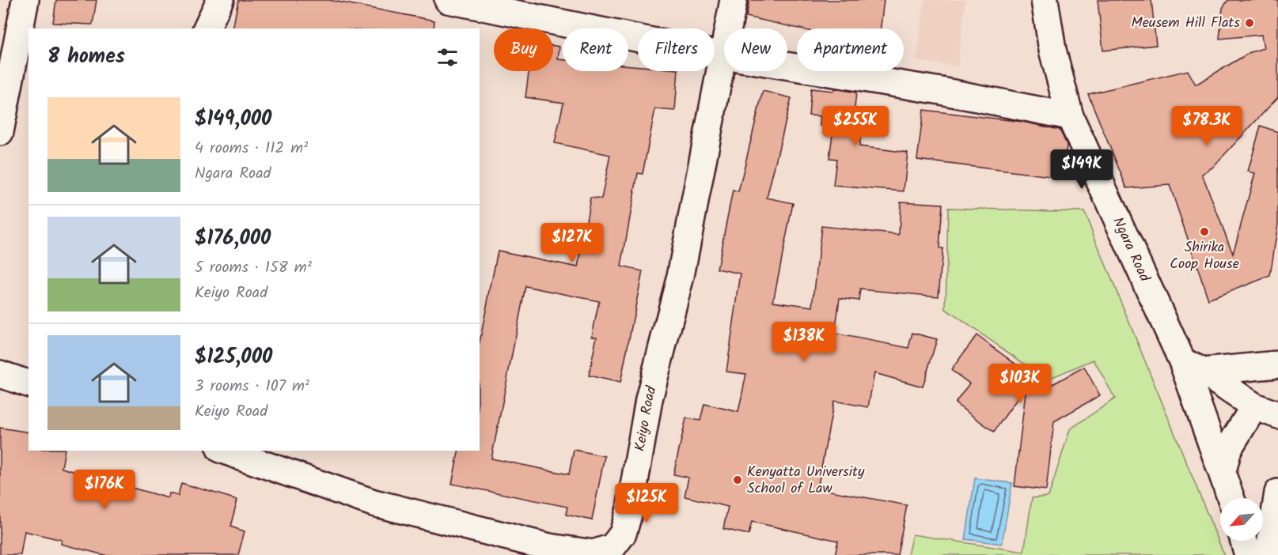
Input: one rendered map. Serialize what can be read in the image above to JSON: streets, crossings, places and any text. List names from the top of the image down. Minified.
{"streets":{"street":["Ngara Road","Keiyo Road"]},"places":["Meusem Hill Flats","Shirika Coop House","Kenyatta University School of Law"],"north":"bottom left","page":{"chip":["Buy","Rent","Filters","New","Apartment"],"heading":"8 homes","list":[{"name":"$149,000","note":"4 rooms · 112 m² · Ngara Road"},{"name":"$176,000","note":"5 rooms · 158 m² · Keiyo Road"},{"name":"$125,000","note":"3 rooms · 107 m² · Keiyo Road"}],"price":["$255K","$78.3K","$149K","$127K","$138K","$103K","$176K","$125K"]}}
